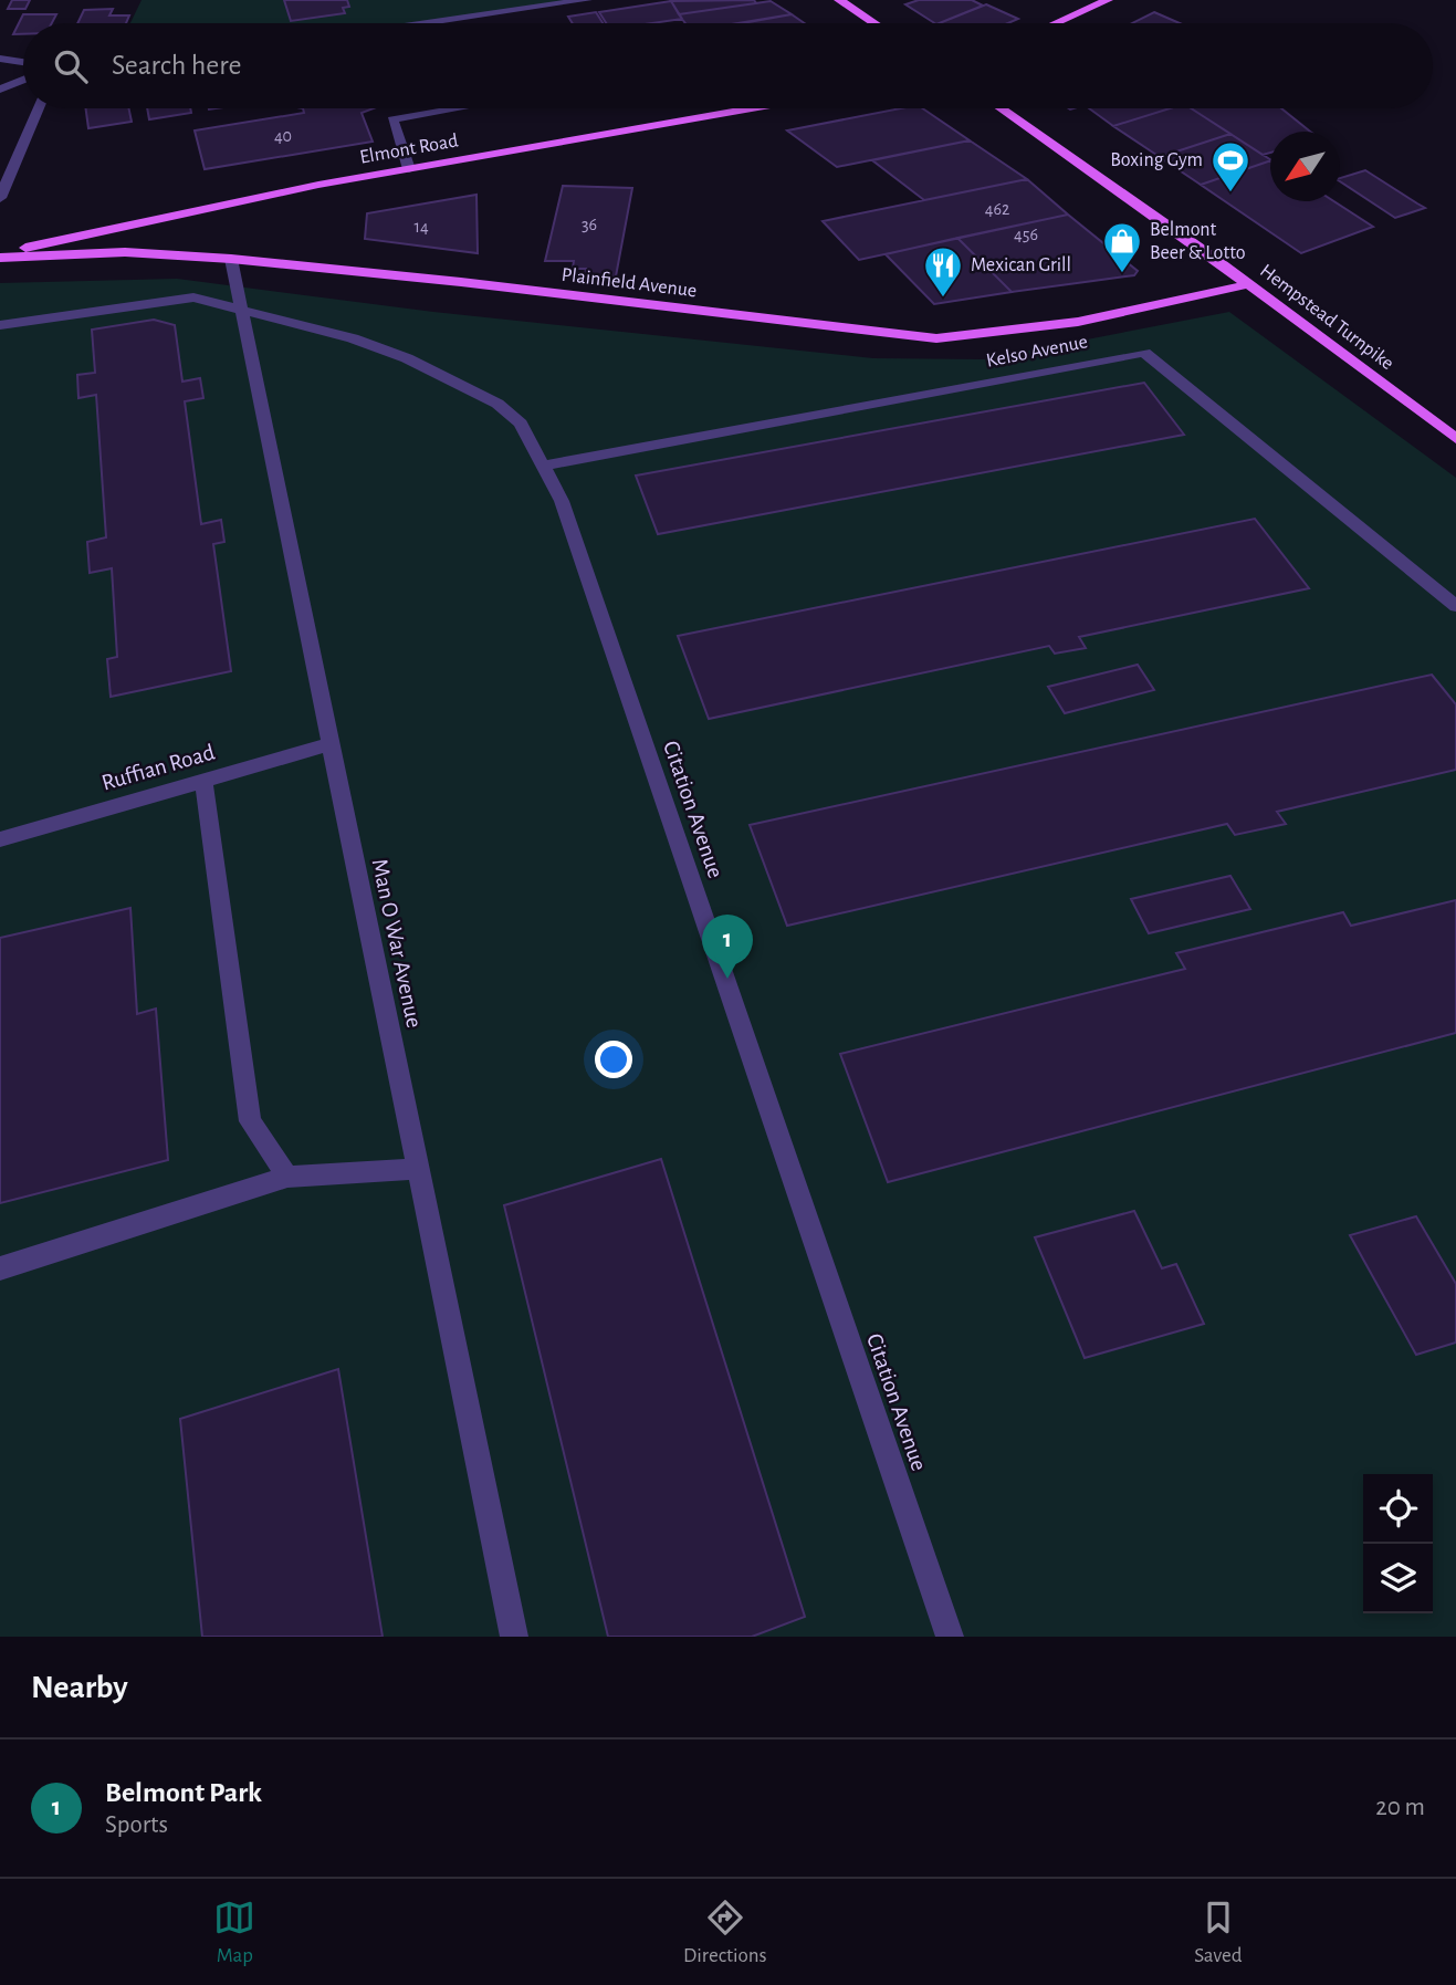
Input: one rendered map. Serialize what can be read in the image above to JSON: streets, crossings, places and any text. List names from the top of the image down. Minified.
{"streets":{"main road":["Elmont Road","Plainfield Avenue","Hempstead Turnpike"],"street":["Kelso Avenue","Ruffian Road","Citation Avenue","Man O War Avenue"]},"crossings":[["Elmont Road","Plainfield Avenue"],["Plainfield Avenue","Hempstead Turnpike"],["Plainfield Avenue","Man O War Avenue"],["Kelso Avenue","Citation Avenue"],["Ruffian Road","Man O War Avenue"],["Citation Avenue","Man O War Avenue"]],"places":{"sports":["Boxing Gym"],"shop":["Belmont Beer & Lotto"],"restaurant":["Mexican Grill"]},"house_numbers":["40","462","36","14","456"],"north":"bottom left","page":{"search":"Search here","pins":"1","heading":"Nearby","list":[{"mark":"1","name":"Belmont Park","note":"Sports","value":"20 m"}],"nav":["Map","Directions","Saved"]}}
